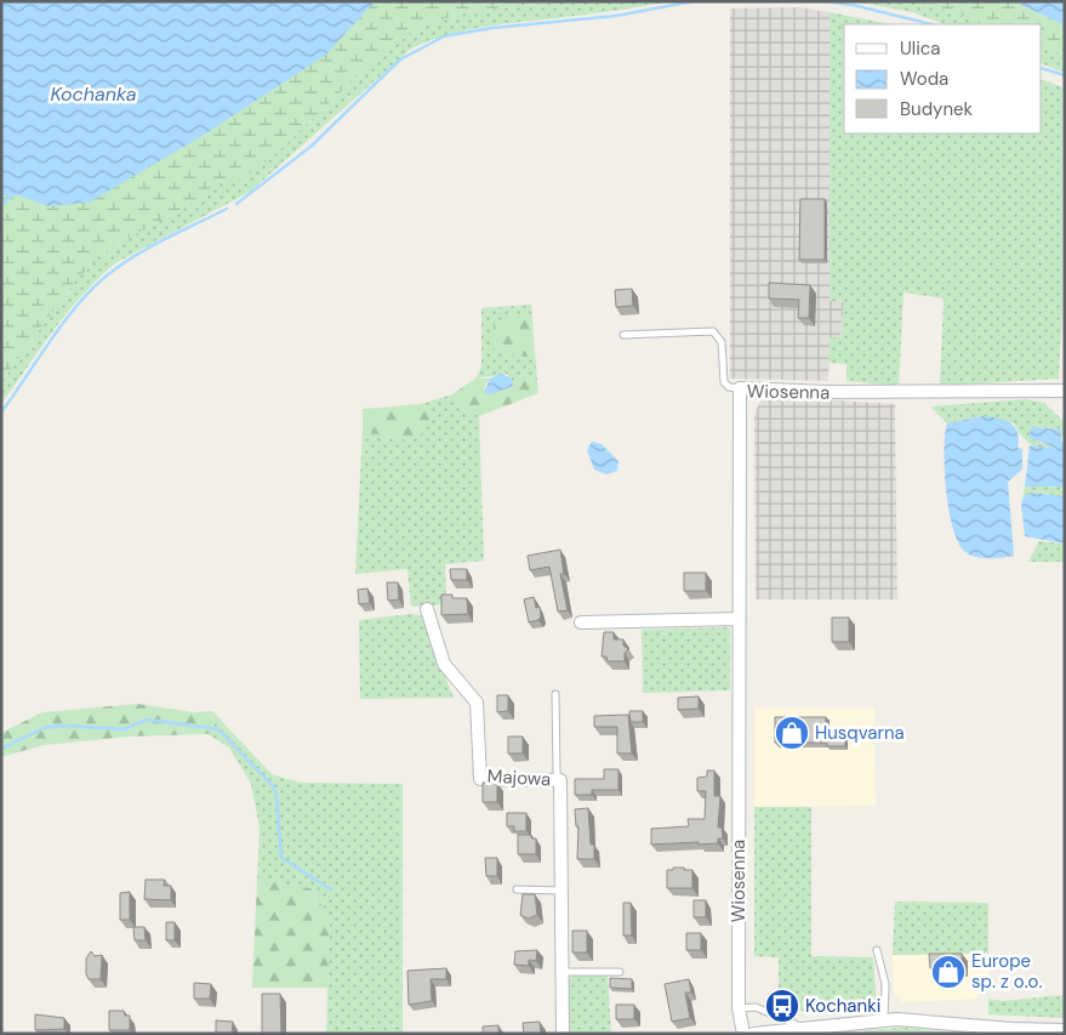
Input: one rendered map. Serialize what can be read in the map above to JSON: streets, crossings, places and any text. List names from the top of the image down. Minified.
{"streets":{"street":["Wiosenna","Majowa"]},"water":["Kochanka"],"places":{"shop":["Husqvarna","Europe sp. z o.o."],"bus stop":["Kochanki"]},"legend":["Ulica","Woda","Budynek"]}
